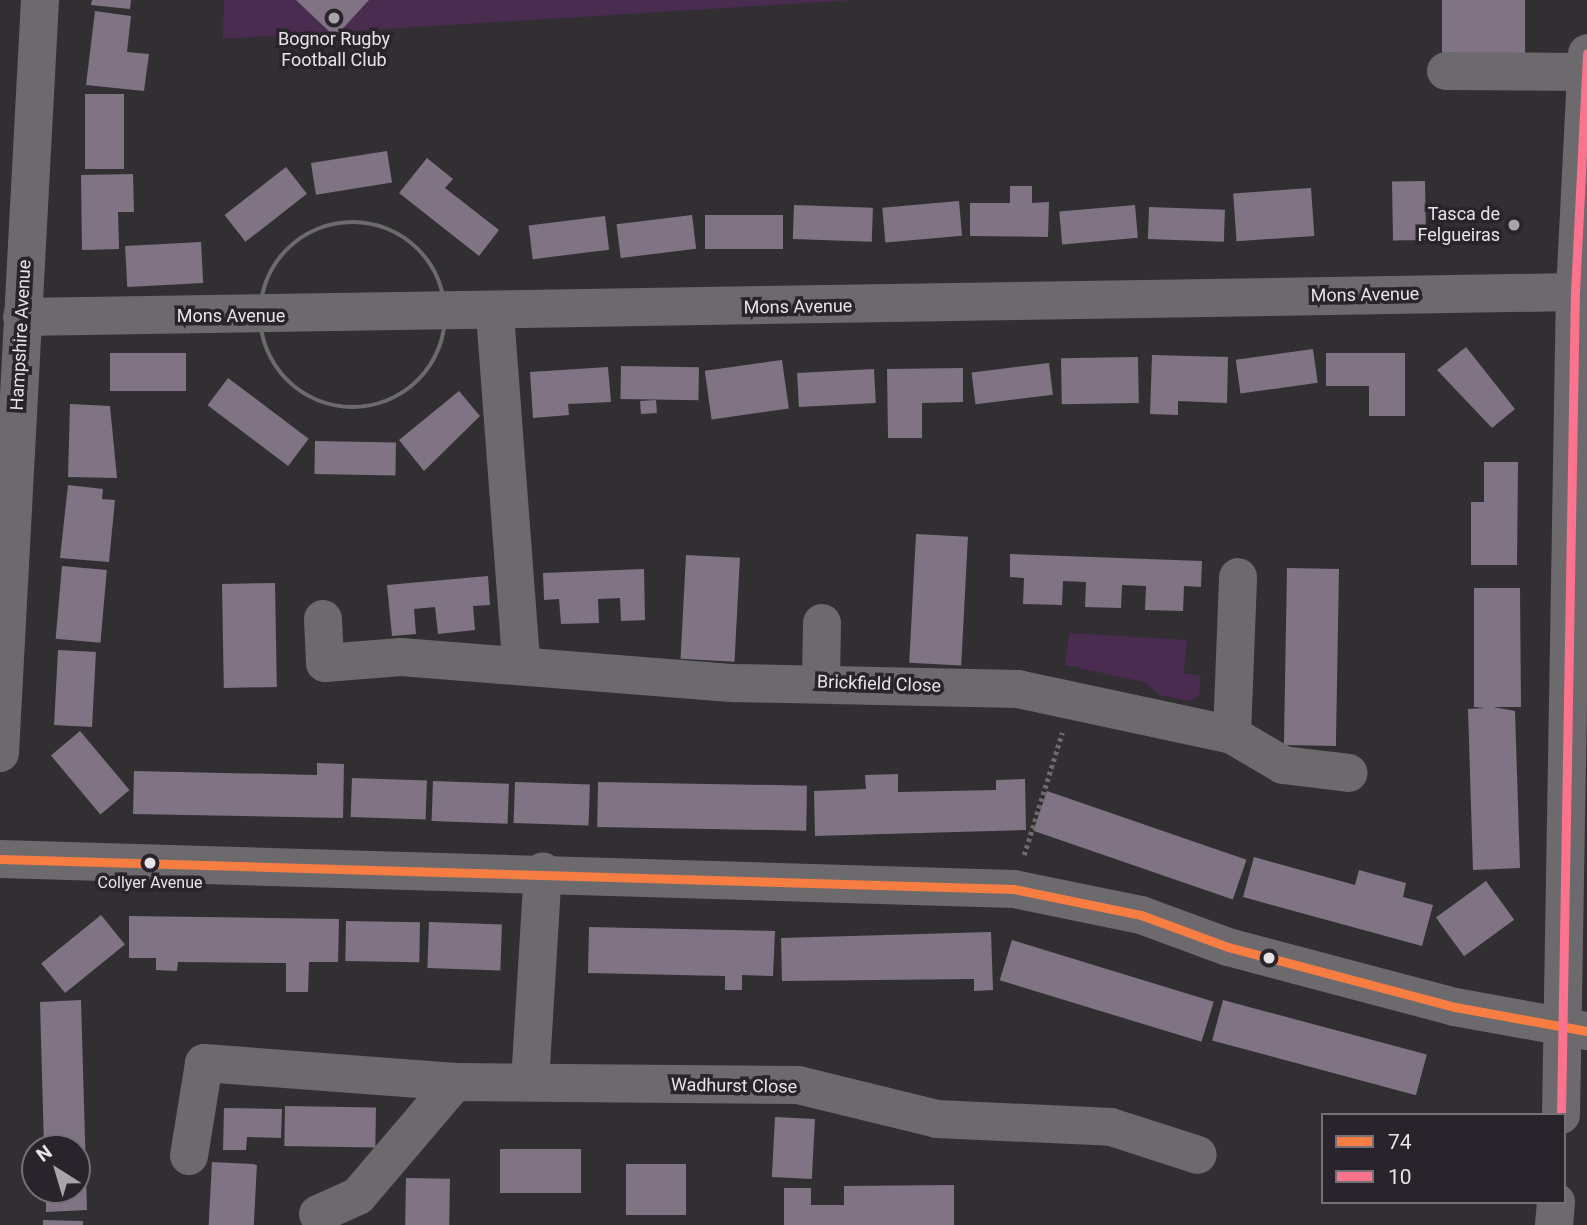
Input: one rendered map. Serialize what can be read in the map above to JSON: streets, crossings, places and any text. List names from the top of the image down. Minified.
{"streets":{"street":["Mons Avenue","Hampshire Avenue","Brickfield Close","Wadhurst Close"]},"crossings":[["Mons Avenue","Hampshire Avenue"]],"places":["Bognor Rugby Football Club","Tasca de Felgueiras","Collyer Avenue"],"lines":["transit line 10","transit line 74"],"legend":["74","10"],"north":"top left"}
